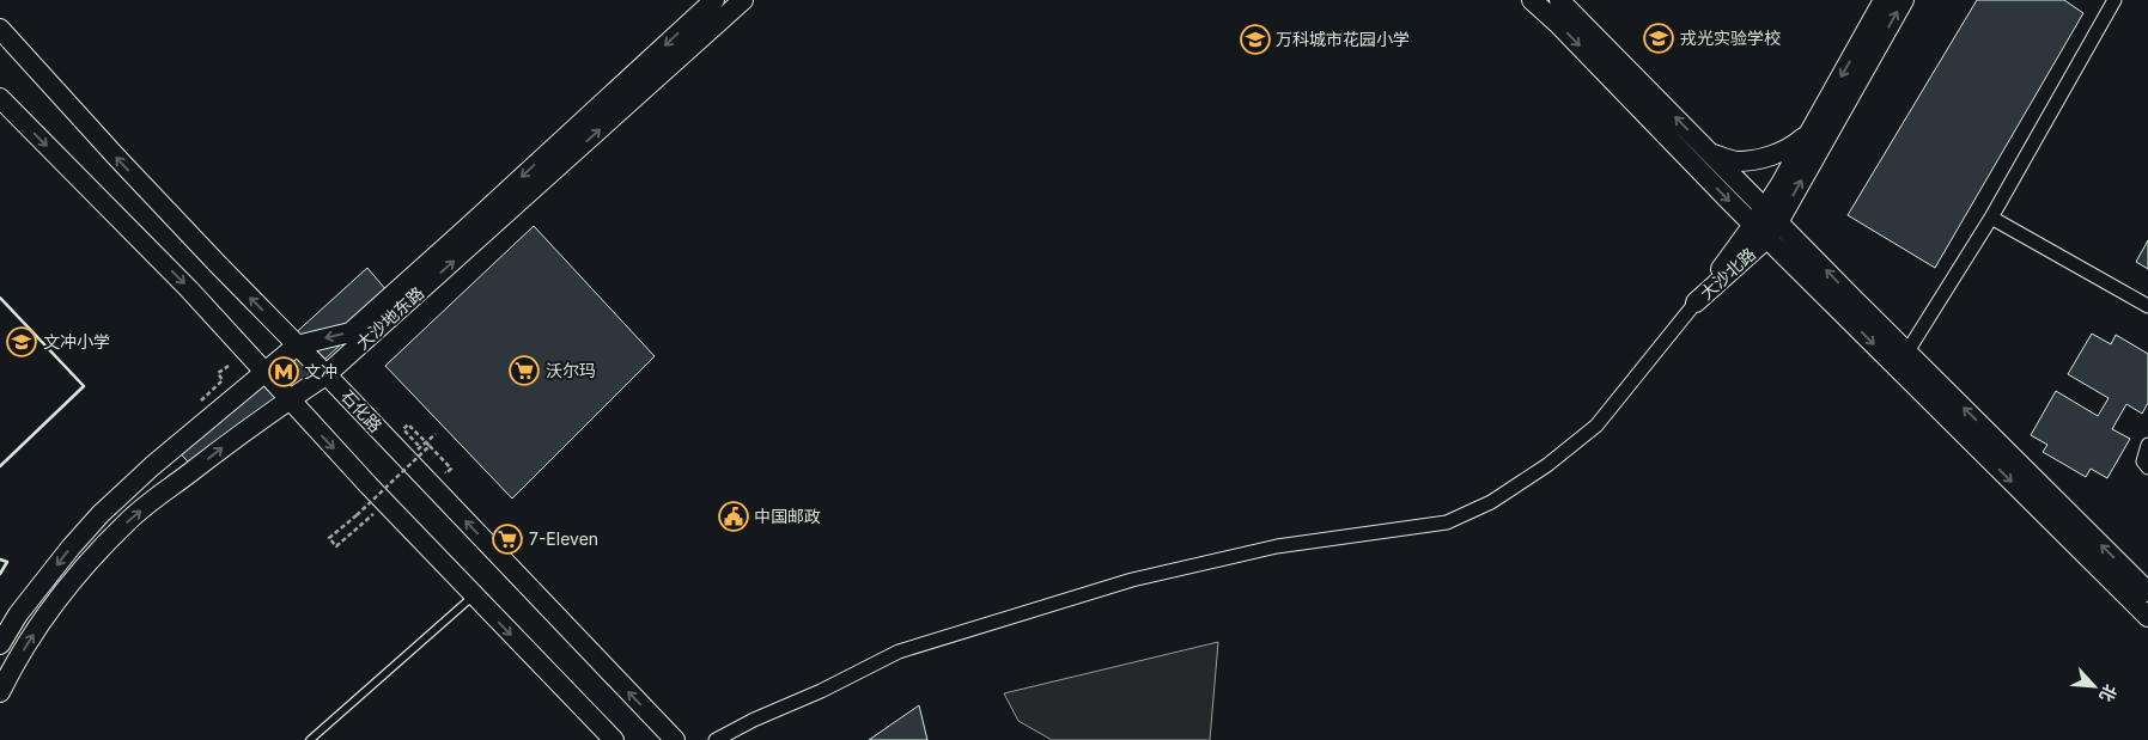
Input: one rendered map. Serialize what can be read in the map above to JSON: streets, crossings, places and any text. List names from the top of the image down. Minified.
{"streets":{"street":["大沙北路","大沙地东路","石化路"]},"crossings":[["大沙地东路","石化路"]],"places":{"school or university":["戎光实验学校","万科城市花园小学","文冲小学"],"supermarket":["沃尔玛","7-Eleven"],"metro station":["文冲"],"public building":["中国邮政"]},"north":"bottom right"}
